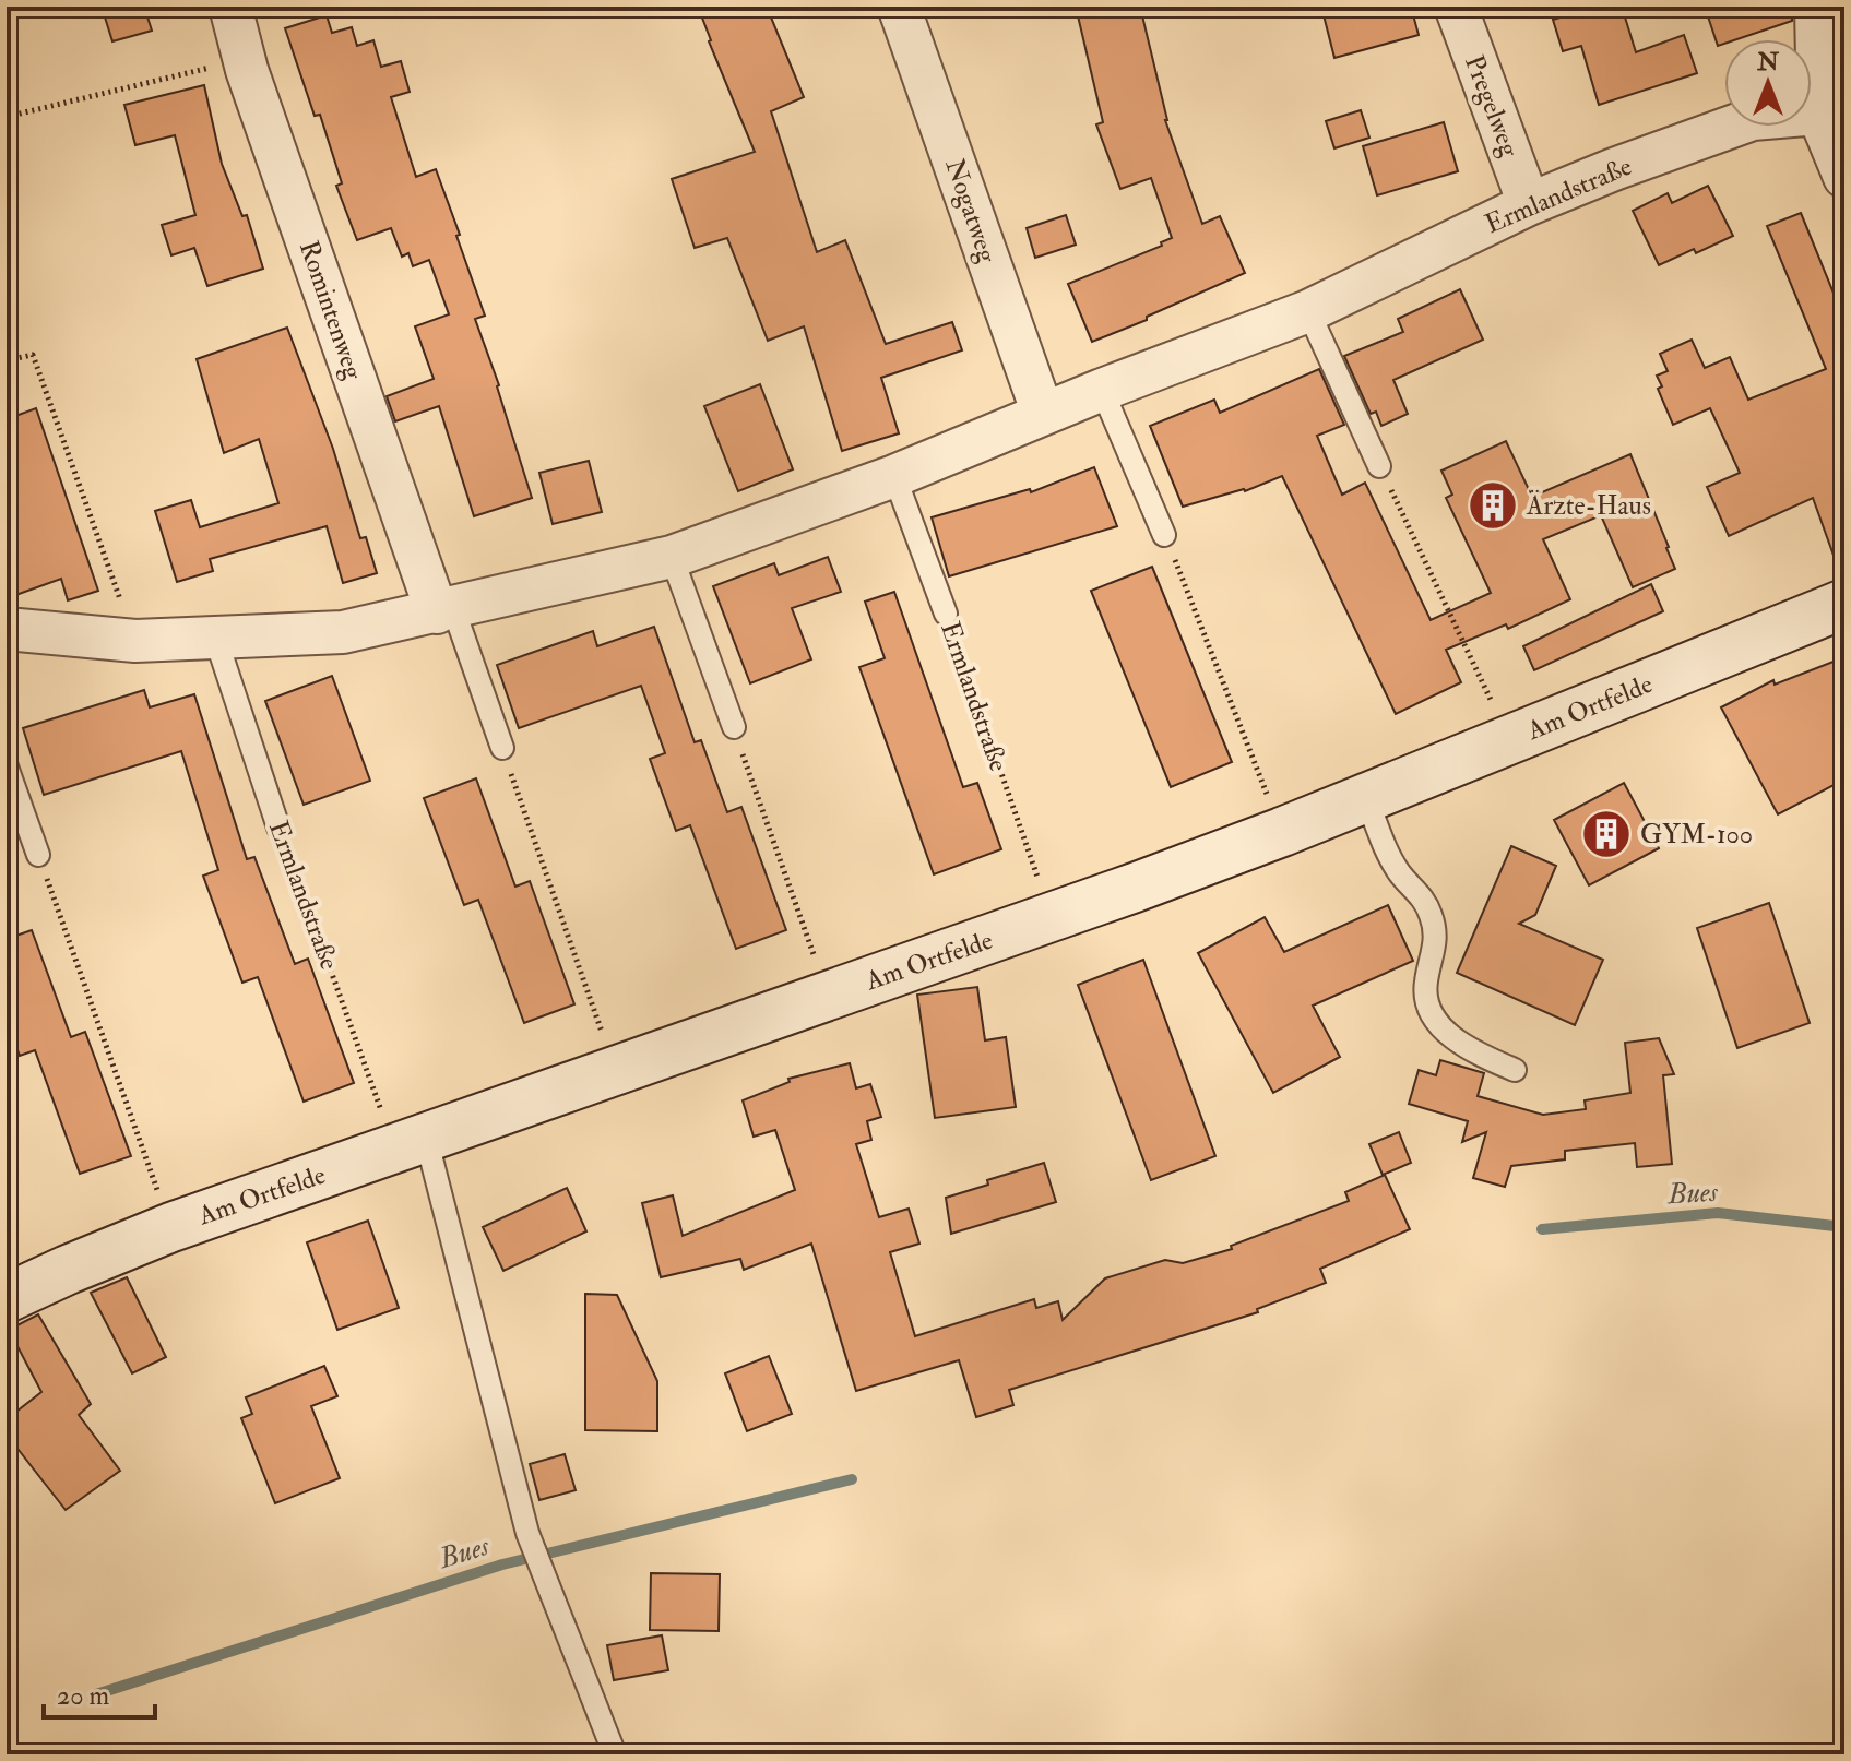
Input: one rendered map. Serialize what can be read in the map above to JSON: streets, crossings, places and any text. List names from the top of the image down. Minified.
{"streets":{"main road":["Am Ortfelde"],"street":["Pregelweg","Ermlandstraße","Nogatweg","Romintenweg"]},"crossings":[["Pregelweg","Ermlandstraße"],["Ermlandstraße","Nogatweg"],["Ermlandstraße","Romintenweg"],["Ermlandstraße","Am Ortfelde"]],"water":["Bues"],"places":{"building":["Ärzte-Haus","GYM-100"]},"scale_bar":"20 m","north":"top"}
